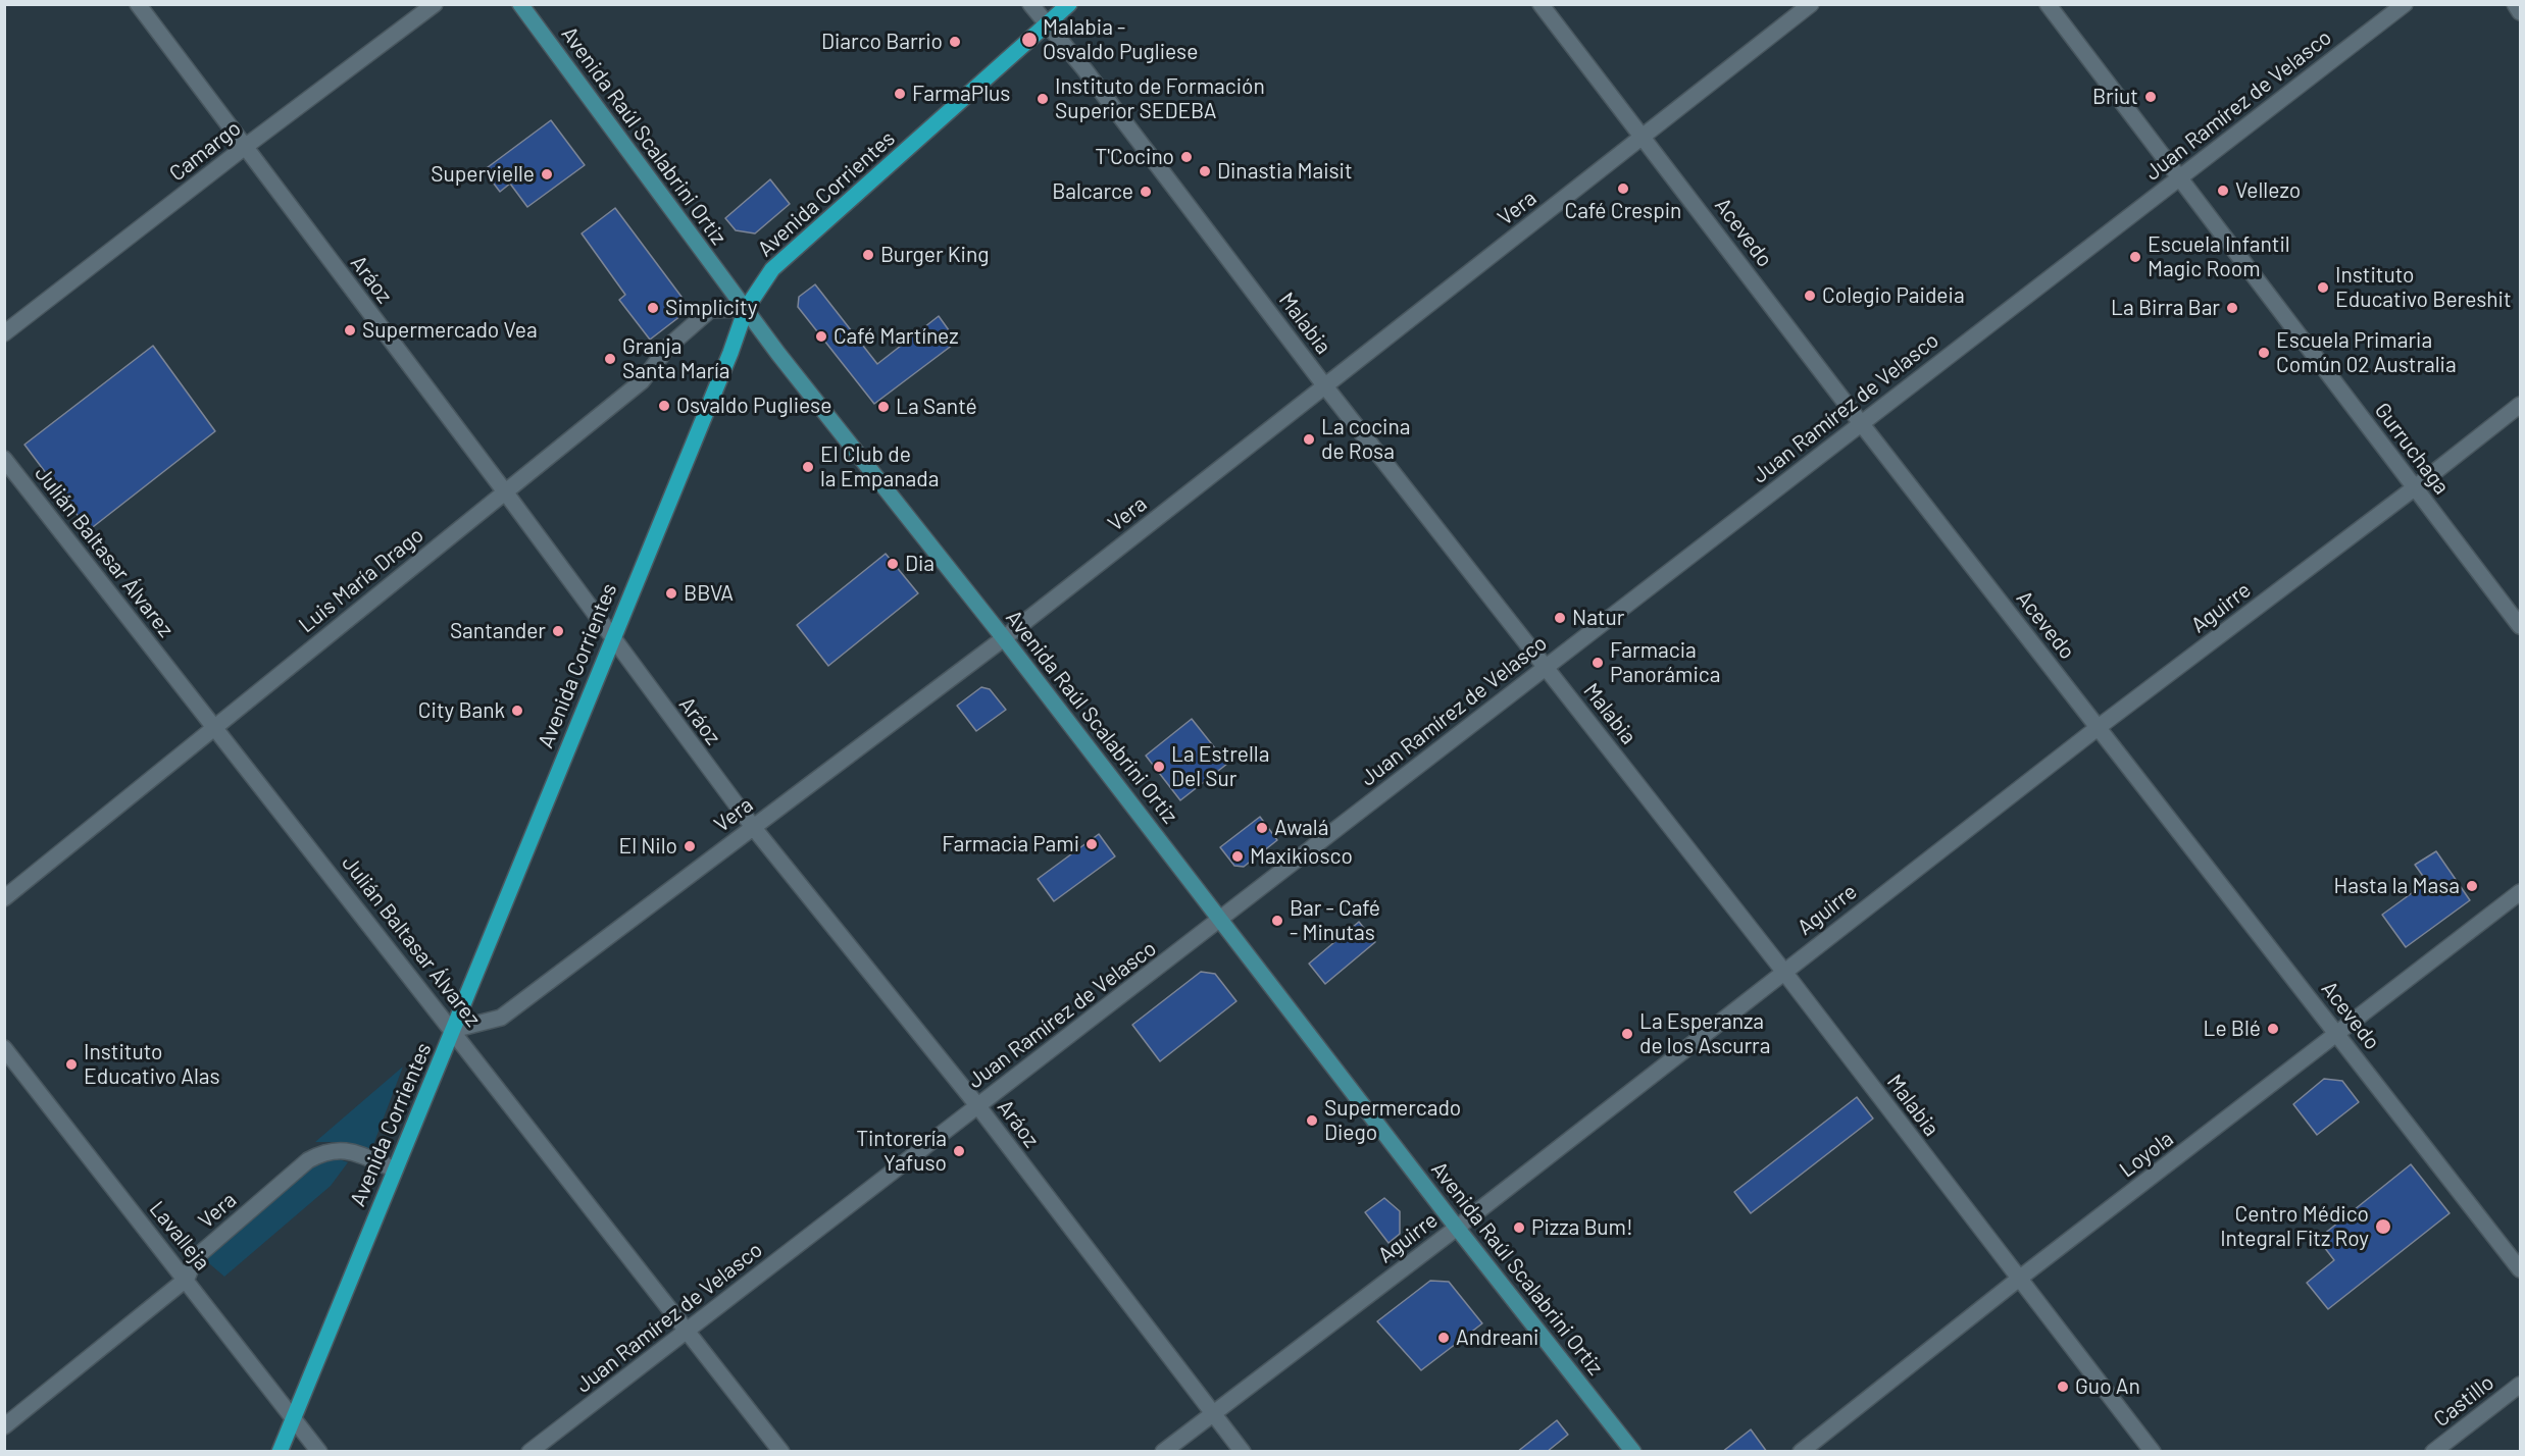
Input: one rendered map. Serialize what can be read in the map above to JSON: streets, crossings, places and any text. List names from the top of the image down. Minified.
{"streets":{"main road":["Avenida Raúl Scalabrini Ortiz","Avenida Corrientes"],"street":["Juan Ramírez de Velasco","Camargo","Vera","Acevedo","Aráoz","Malabia","Gurruchaga","Julián Baltasar Álvarez","Luis María Drago","Aguirre","Loyola","Lavalleja","Castillo"]},"crossings":[["Juan Ramírez de Velasco","Avenida Raúl Scalabrini Ortiz"],["Juan Ramírez de Velasco","Acevedo"],["Juan Ramírez de Velasco","Aráoz"],["Juan Ramírez de Velasco","Malabia"],["Juan Ramírez de Velasco","Gurruchaga"],["Juan Ramírez de Velasco","Julián Baltasar Álvarez"],["Avenida Raúl Scalabrini Ortiz","Avenida Corrientes"],["Avenida Raúl Scalabrini Ortiz","Vera"],["Avenida Raúl Scalabrini Ortiz","Luis María Drago"],["Avenida Raúl Scalabrini Ortiz","Aguirre"],["Camargo","Aráoz"],["Avenida Corrientes","Vera"],["Avenida Corrientes","Aráoz"],["Avenida Corrientes","Malabia"],["Avenida Corrientes","Julián Baltasar Álvarez"],["Avenida Corrientes","Luis María Drago"],["Avenida Corrientes","Lavalleja"],["Vera","Acevedo"],["Vera","Aráoz"],["Vera","Malabia"],["Vera","Julián Baltasar Álvarez"],["Vera","Lavalleja"],["Acevedo","Aguirre"],["Acevedo","Loyola"],["Aráoz","Luis María Drago"],["Aráoz","Aguirre"],["Malabia","Aguirre"],["Malabia","Loyola"],["Gurruchaga","Aguirre"],["Julián Baltasar Álvarez","Luis María Drago"]],"places":["Malabia - Osvaldo Pugliese","Diarco Barrio","FarmaPlus","Briut","Instituto de Formación Superior SEDEBA","T'Cocino","Dinastia Maisit","Supervielle","Café Crespin","Vellezo","Balcarce","Burger King","Escuela Infantil Magic Room","Instituto Educativo Bereshit","Colegio Paideia","Simplicity","La Birra Bar","Supermercado Vea","Café Martínez","Escuela Primaria Común 02 Australia","Granja Santa María","Osvaldo Pugliese","La Santé","La cocina de Rosa","El Club de la Empanada","Dia","BBVA","Natur","Santander","Farmacia Panorámica","City Bank","La Estrella Del Sur","Awalá","Farmacia Pami","El Nilo","Maxikiosco","Hasta la Masa","Bar - Café - Minutas","Le Blé","La Esperanza de los Ascurra","Instituto Educativo Alas","Supermercado Diego","Tintorería Yafuso","Centro Médico Integral Fitz Roy","Pizza Bum!","Andreani","Guo An"]}
